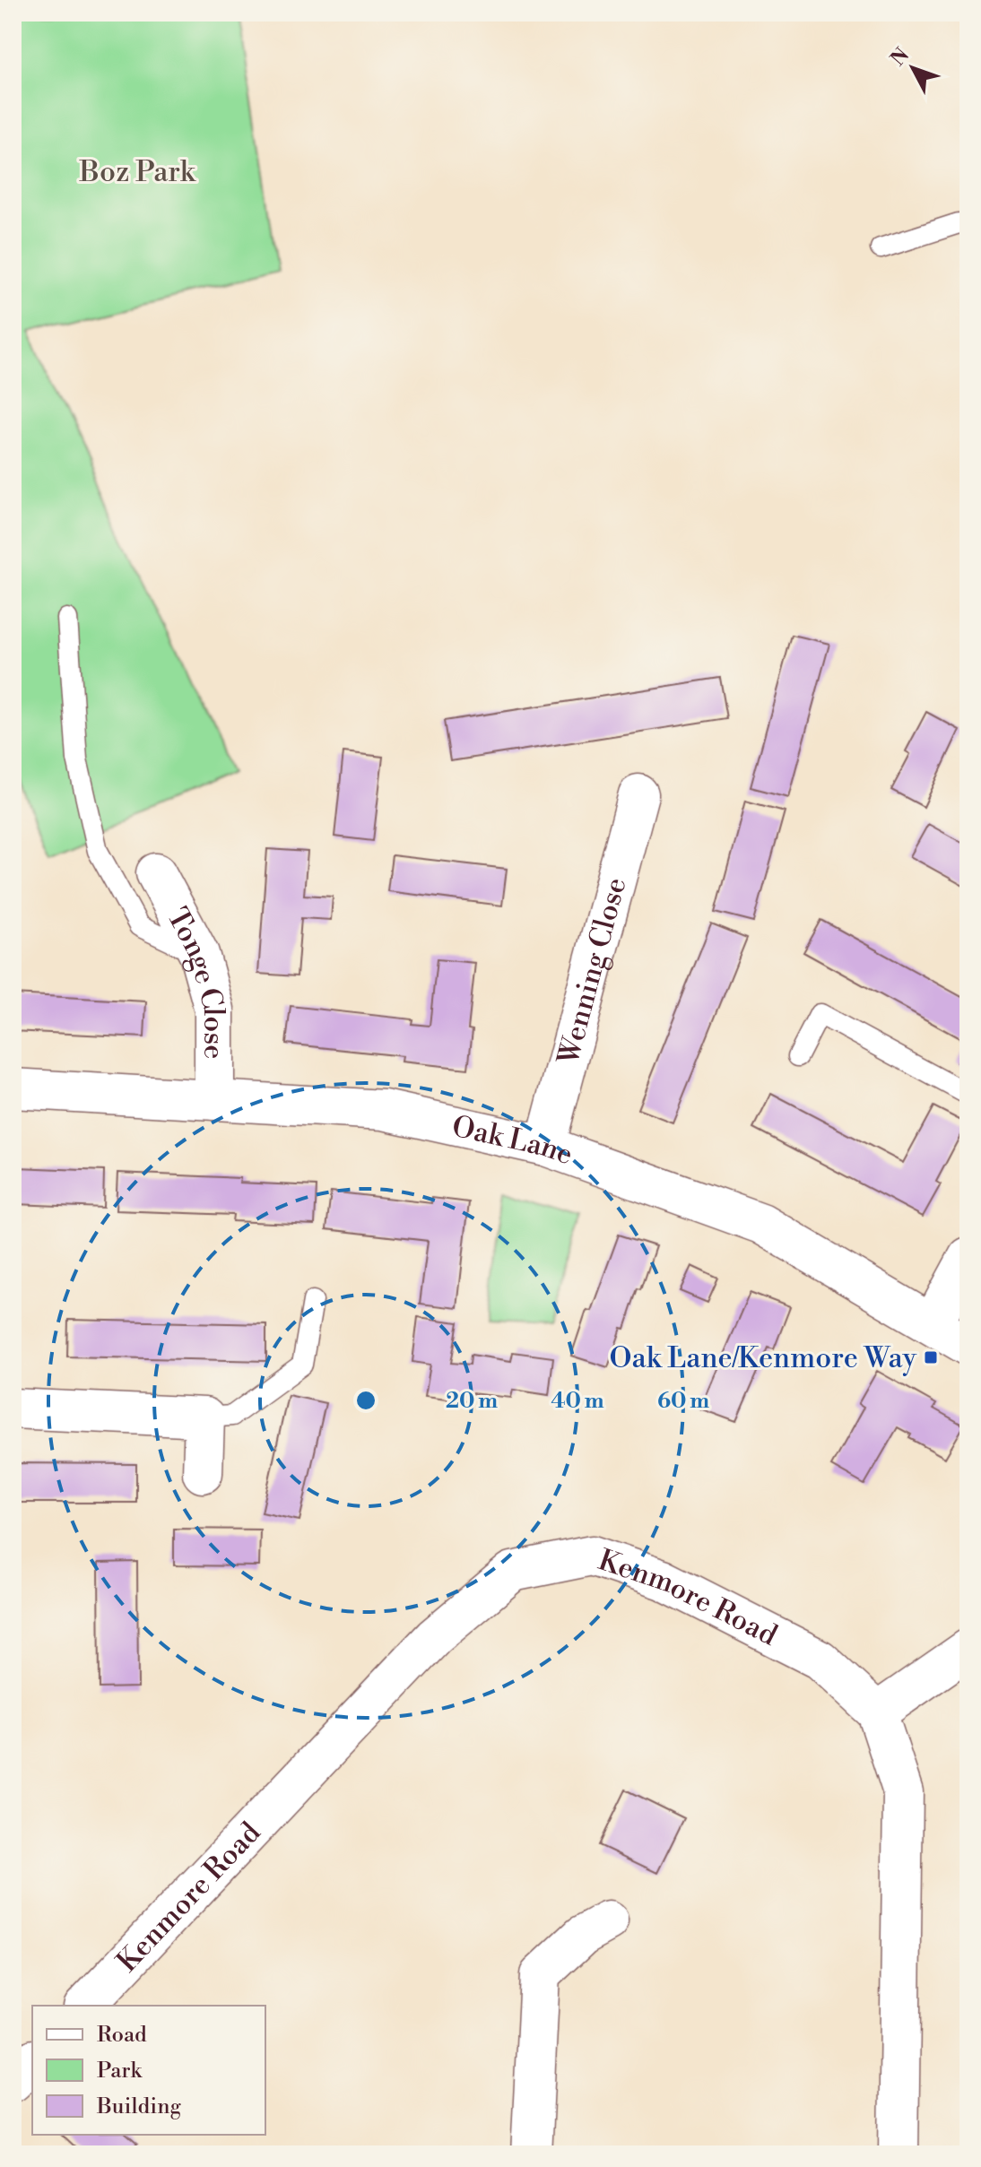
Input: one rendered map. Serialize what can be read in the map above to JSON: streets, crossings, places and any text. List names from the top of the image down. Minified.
{"streets":{"street":["Wenning Close","Tonge Close","Oak Lane","Kenmore Road"]},"crossings":[["Wenning Close","Oak Lane"],["Tonge Close","Oak Lane"]],"parks":["Boz Park"],"places":{"transit":["Oak Lane/Kenmore Way"]},"legend":["Road","Park","Building"],"north":"top left","rings":["20 m","40 m","60 m"]}
